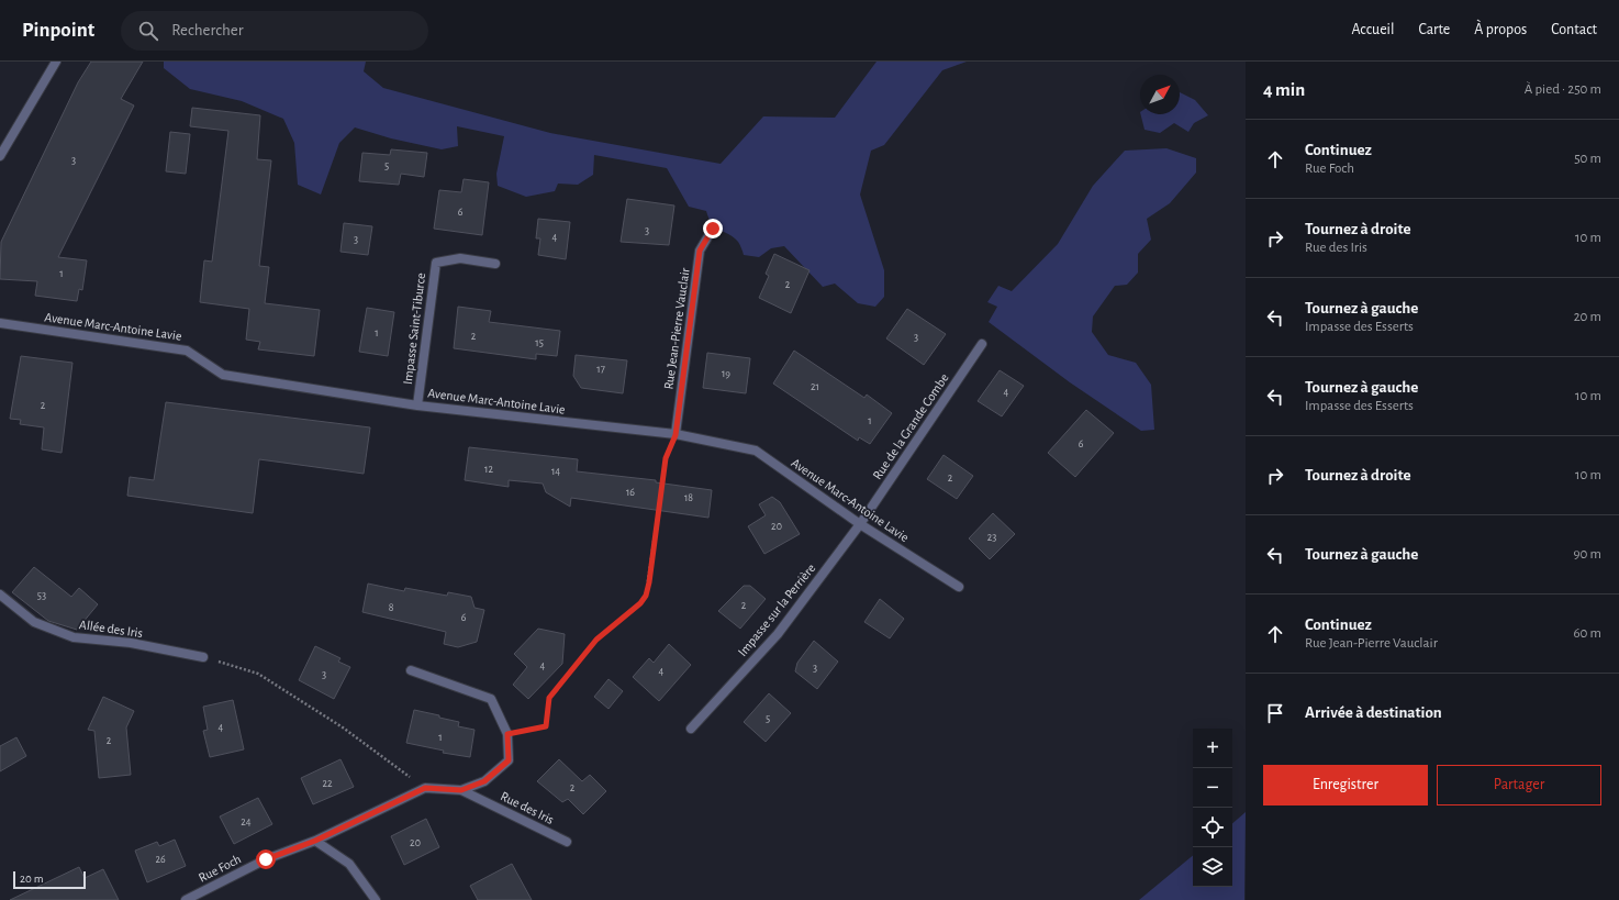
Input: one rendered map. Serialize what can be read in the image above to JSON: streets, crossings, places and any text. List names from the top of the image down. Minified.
{"streets":{"street":["Avenue Marc-Antoine Lavie","Impasse Saint-Tiburce","Rue Jean-Pierre Vauclair","Rue de la Grande Combe","Impasse sur la Perrière","Allée des Iris","Rue des Iris","Rue Foch"]},"crossings":[["Avenue Marc-Antoine Lavie","Impasse Saint-Tiburce"],["Avenue Marc-Antoine Lavie","Rue Jean-Pierre Vauclair"],["Avenue Marc-Antoine Lavie","Rue de la Grande Combe"],["Avenue Marc-Antoine Lavie","Impasse sur la Perrière"],["Rue de la Grande Combe","Impasse sur la Perrière"],["Rue des Iris","Rue Foch"]],"house_numbers":["3","5","6","3","4","3","1","2","1","2","3","15","17","19","21","4","2","1","6","12","14","2","16","18","20","23","53","2","8","6","4","3","4","3","5","4","1","2","22","2","24","20","26"],"scale_bar":"20 m","north":"top right","page":{"header":"Pinpoint","search":"Rechercher","nav":["Accueil","Carte","À propos","Contact"],"heading":["4 min","À pied · 250 m"],"list":[["Continuez","Rue Foch","50 m"],["Tournez à droite","Rue des Iris","10 m"],["Tournez à gauche","Impasse des Esserts","20 m"],["Tournez à gauche","Impasse des Esserts","10 m"],["Tournez à droite","10 m"],["Tournez à gauche","90 m"],["Continuez","Rue Jean-Pierre Vauclair","60 m"],"Arrivée à destination"],"map_buttons":["+","−"],"buttons":["Enregistrer","Partager"],"scale":"20 m"}}
